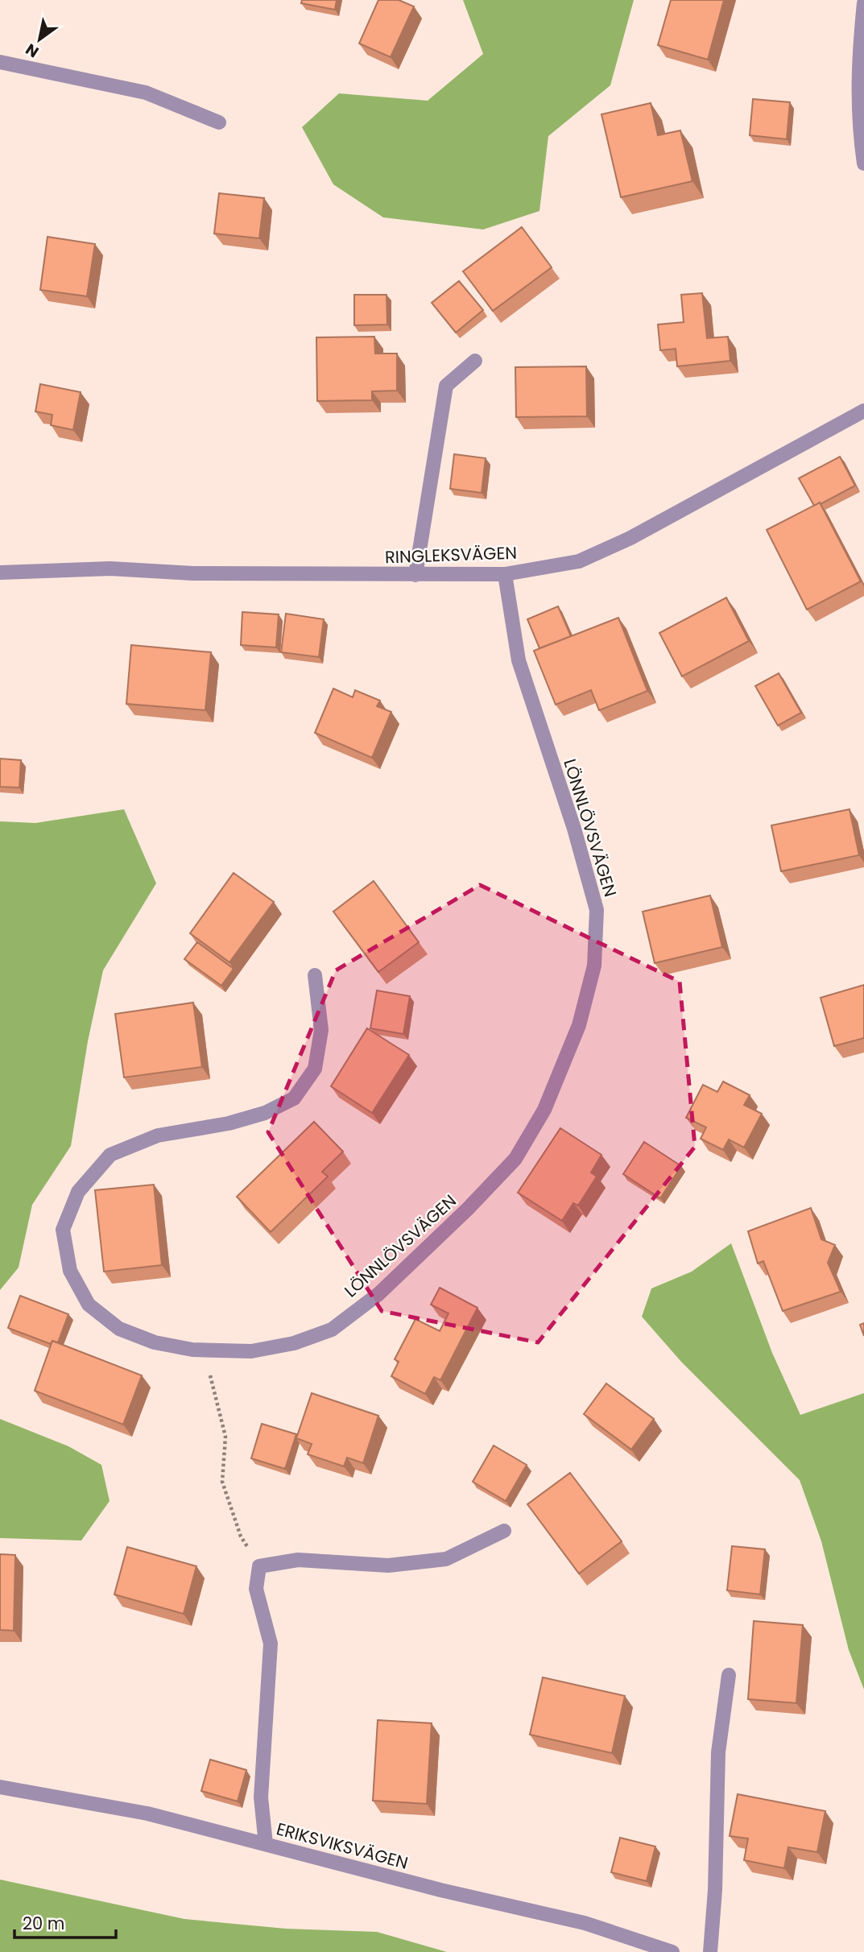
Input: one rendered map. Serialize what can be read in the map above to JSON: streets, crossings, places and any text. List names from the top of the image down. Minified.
{"streets":{"street":["RINGLEKSVÄGEN","LÖNNLÖVSVÄGEN","ERIKSVIKSVÄGEN"]},"crossings":[["RINGLEKSVÄGEN","LÖNNLÖVSVÄGEN"]],"scale_bar":"20 m","north":"bottom left"}
